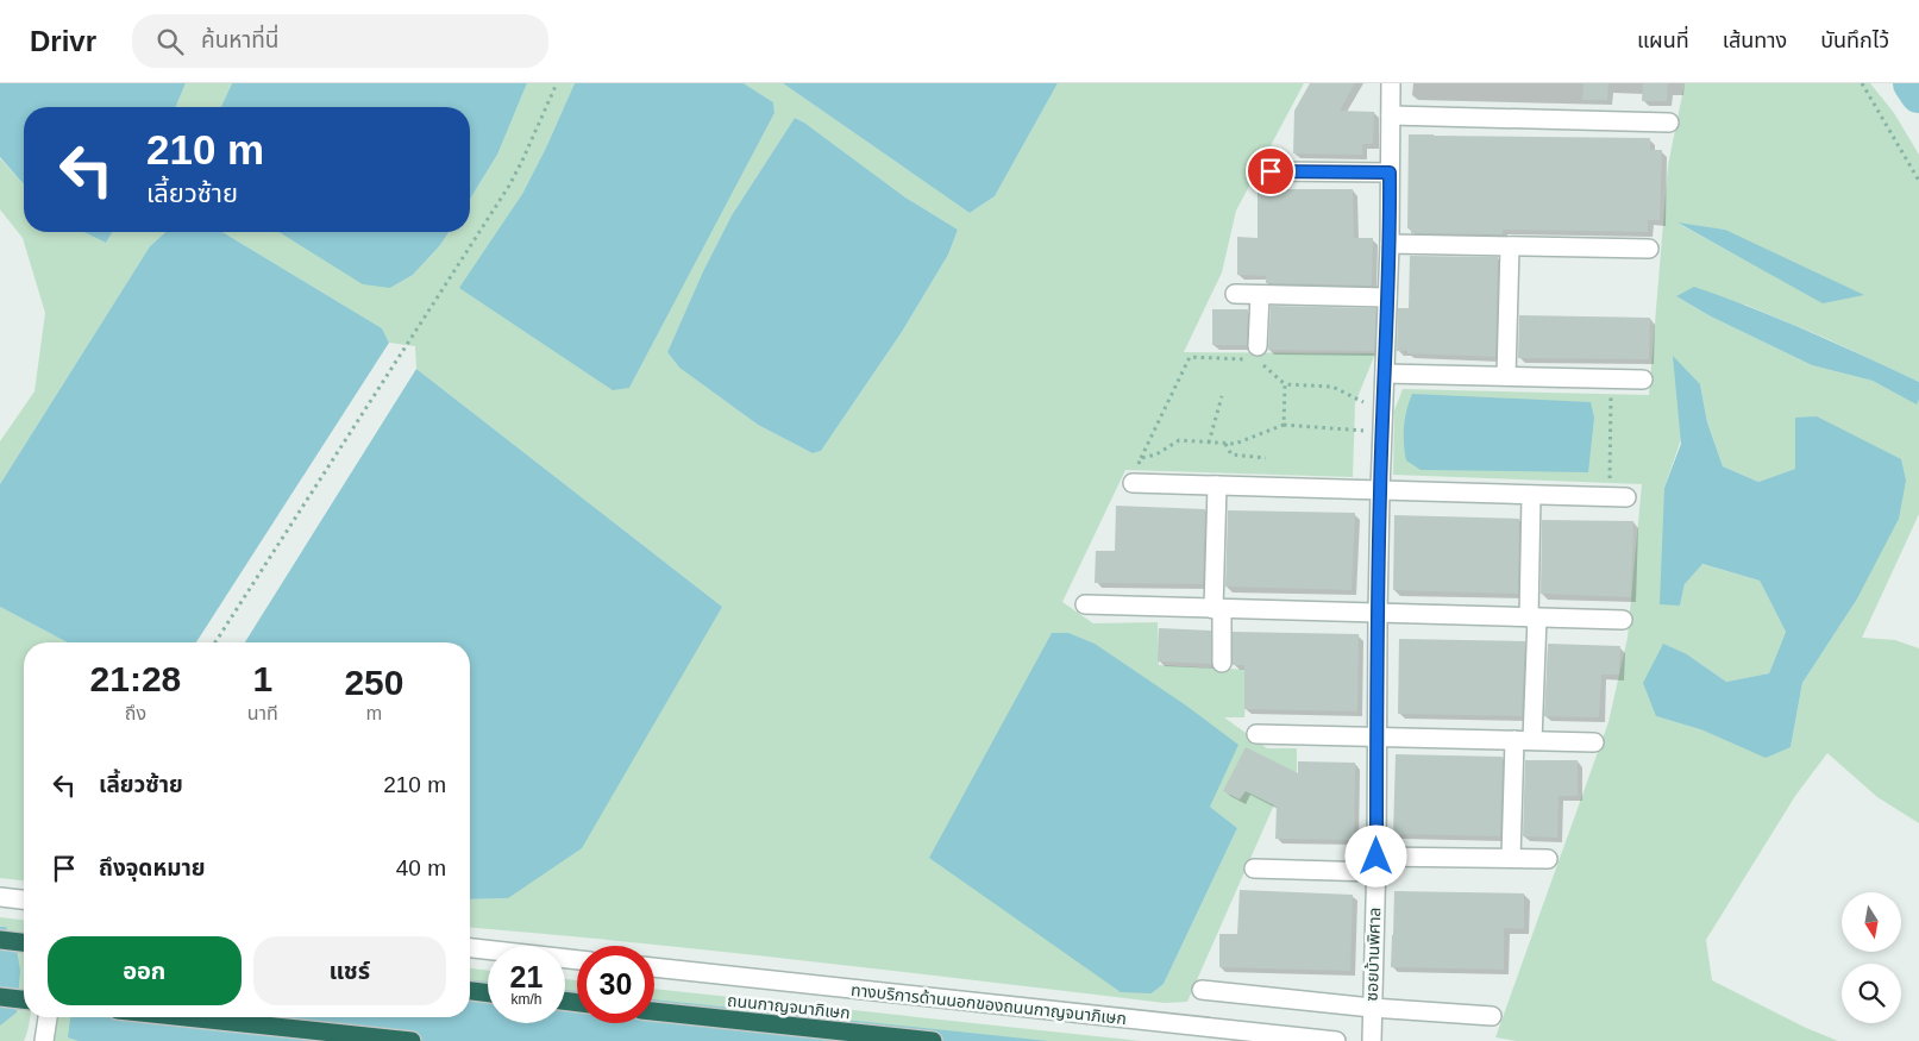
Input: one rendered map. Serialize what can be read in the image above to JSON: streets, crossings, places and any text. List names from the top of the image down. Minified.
{"streets":{"highway":["ถนนกาญจนาภิเษก"],"street":["ซอยบ้านพิศาล","ทางบริการด้านนอกของถนนกาญจนาภิเษก"]},"north":"bottom","page":{"header":"Drivr","search":"ค้นหาที่นี่","nav":["แผนที่","เส้นทาง","บันทึกไว้"],"turn":["210 m","เลี้ยวซ้าย"],"eta":["21:28","ถึง","1","นาที","250","m"],"list":[{"name":"เลี้ยวซ้าย","value":"210 m"},{"name":"ถึงจุดหมาย","value":"40 m"}],"buttons":["ออก","แชร์"],"speed":"21 km/h","limit":"30"}}
